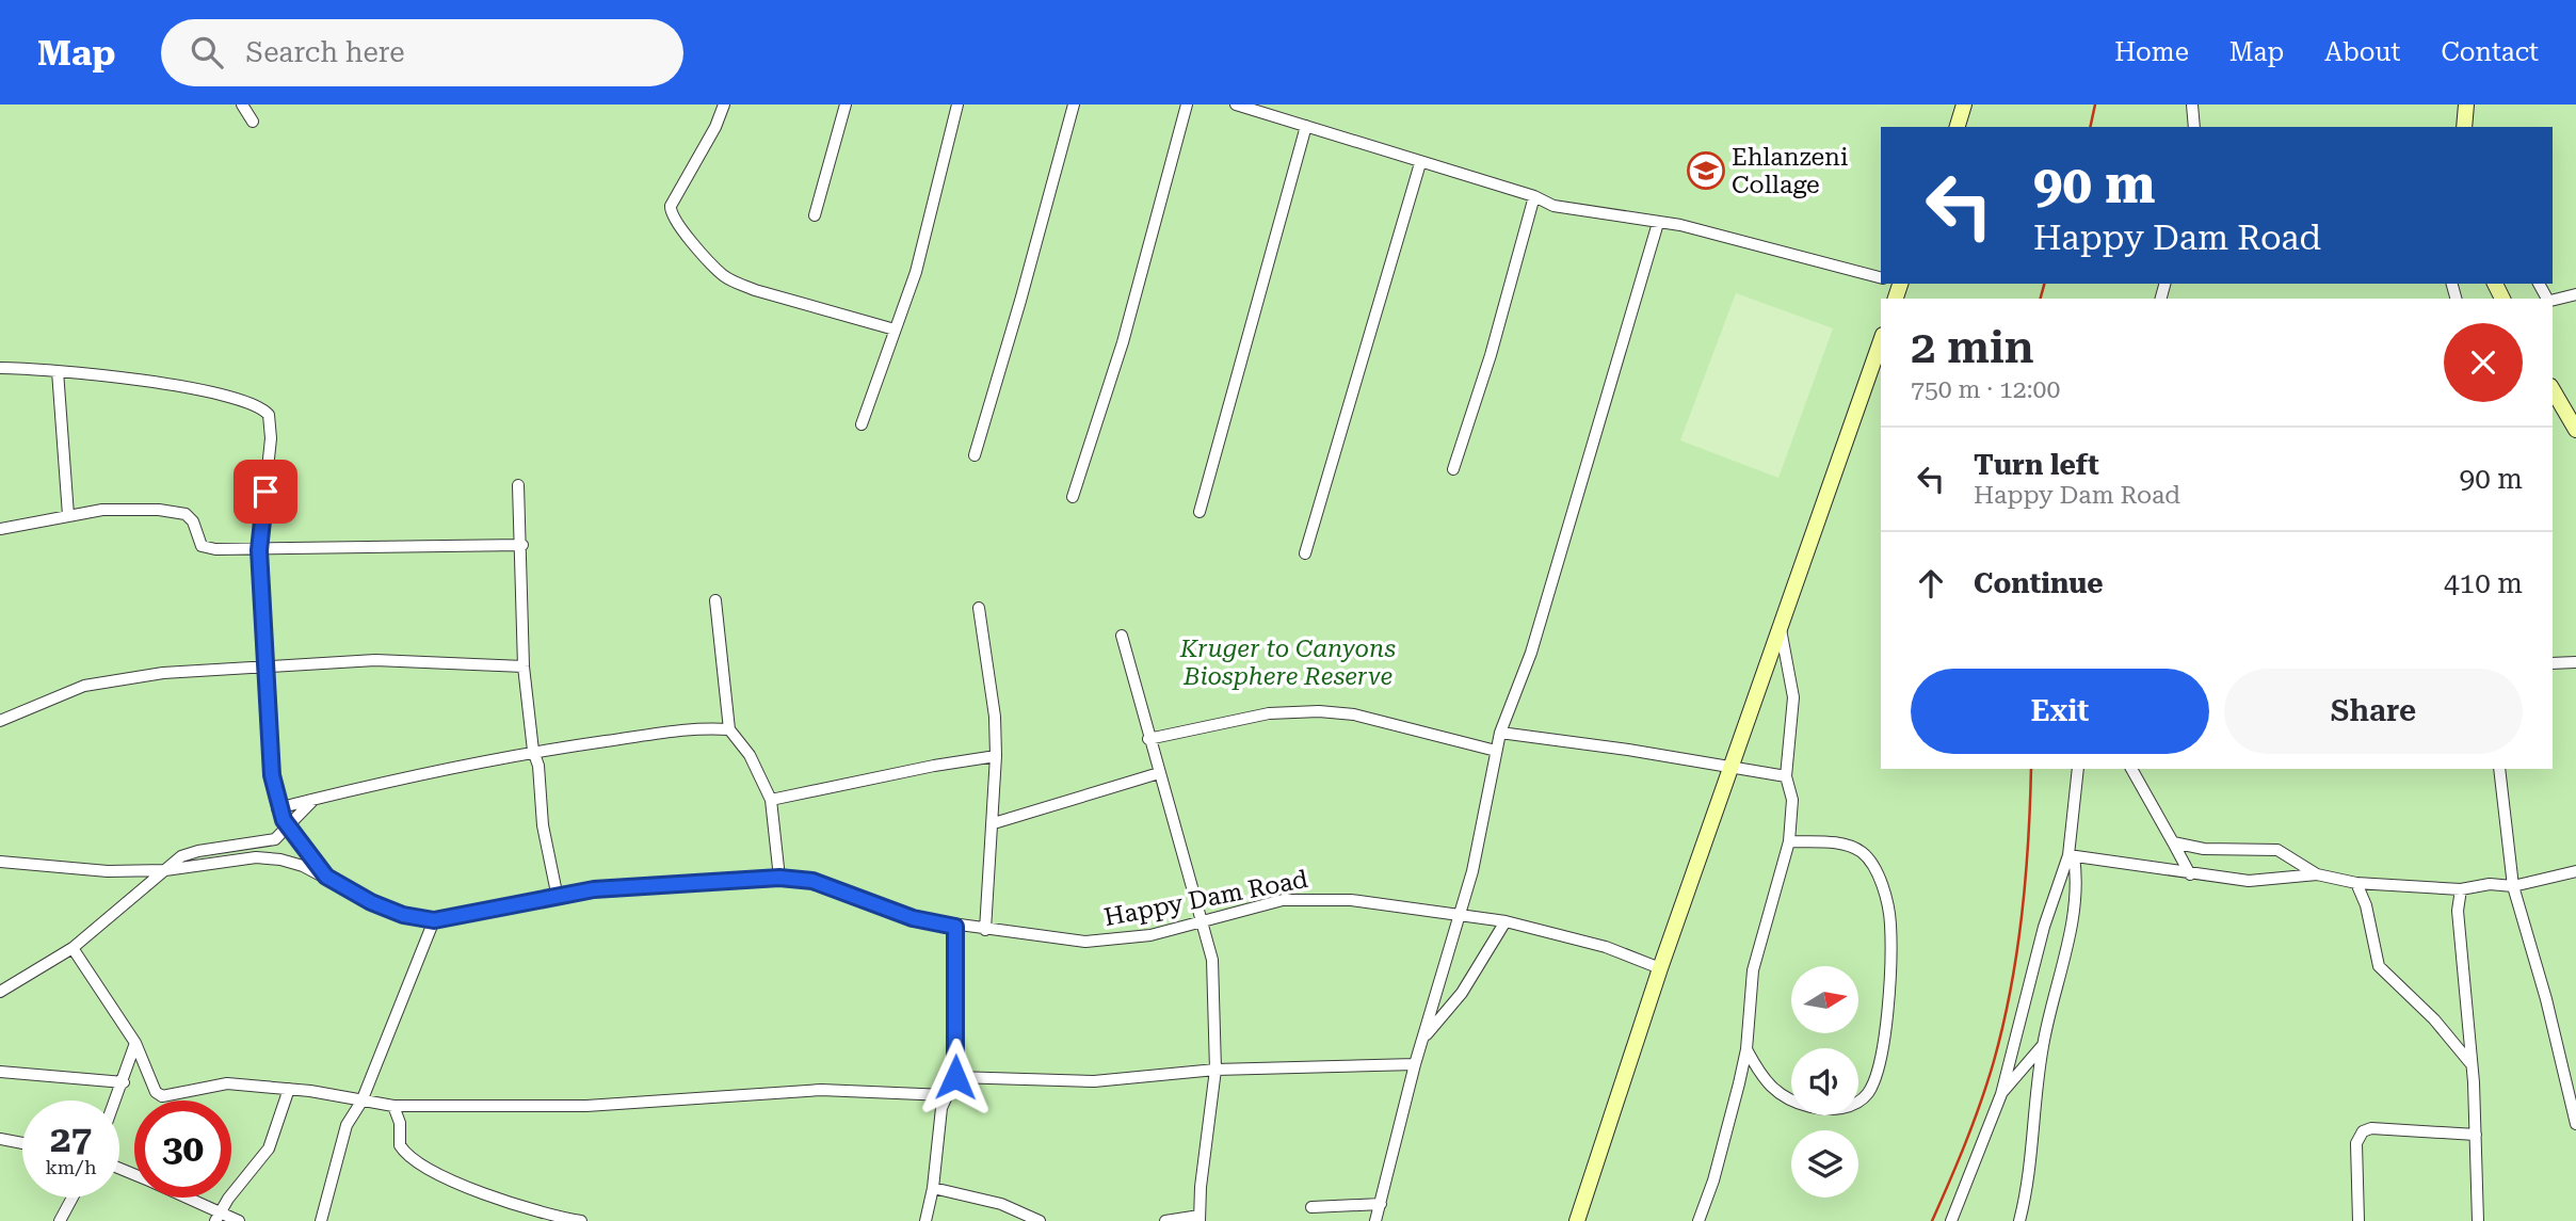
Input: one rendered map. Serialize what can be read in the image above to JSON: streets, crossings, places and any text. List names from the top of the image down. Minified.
{"streets":{"street":["Happy Dam Road"]},"parks":["Kruger to Canyons Biosphere Reserve"],"places":{"school or university":["Ehlanzeni Collage"]},"north":"right","page":{"header":"Map","search":"Search here","nav":["Home","Map","About","Contact"],"turn":["90 m","Happy Dam Road"],"heading":["2 min","750 m · 12:00"],"list":[{"name":"Turn left","note":"Happy Dam Road","value":"90 m"},{"name":"Continue","value":"410 m"}],"buttons":["Exit","Share"],"speed":"27 km/h","limit":"30"}}
